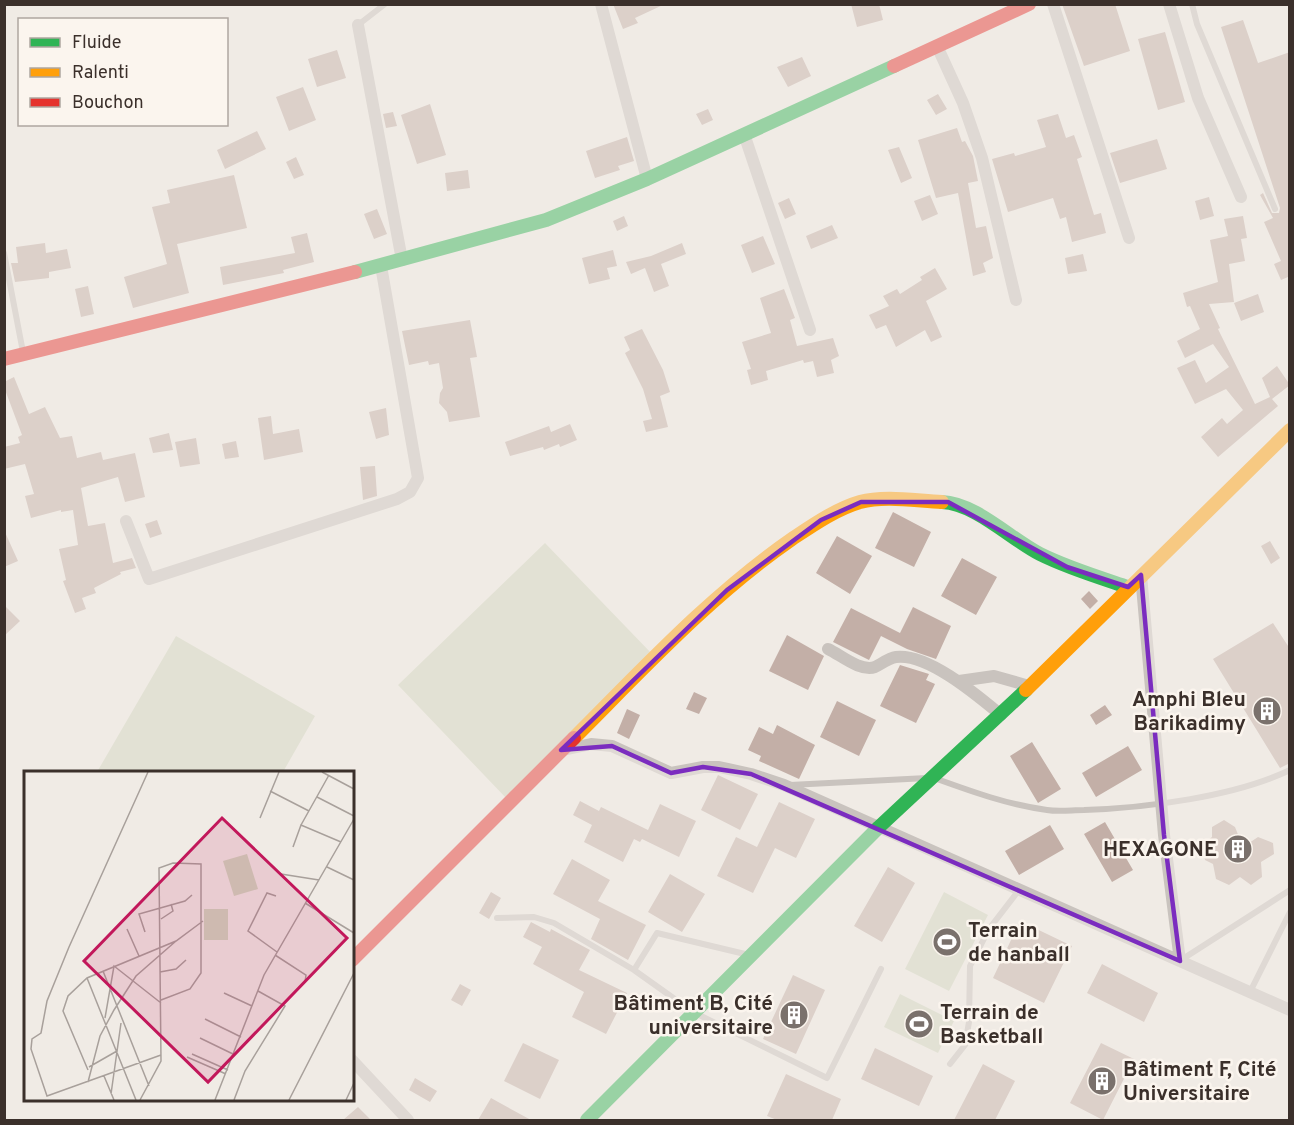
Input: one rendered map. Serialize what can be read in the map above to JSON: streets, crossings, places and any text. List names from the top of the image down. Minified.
{"places":{"building":["Amphi Bleu Barikadimy","HEXAGONE","Bâtiment B, Cité universitaire","Bâtiment F, Cité Universitaire"],"sports":["Terrain de hanball","Terrain de Basketball"]},"legend":["Fluide","Ralenti","Bouchon"]}
